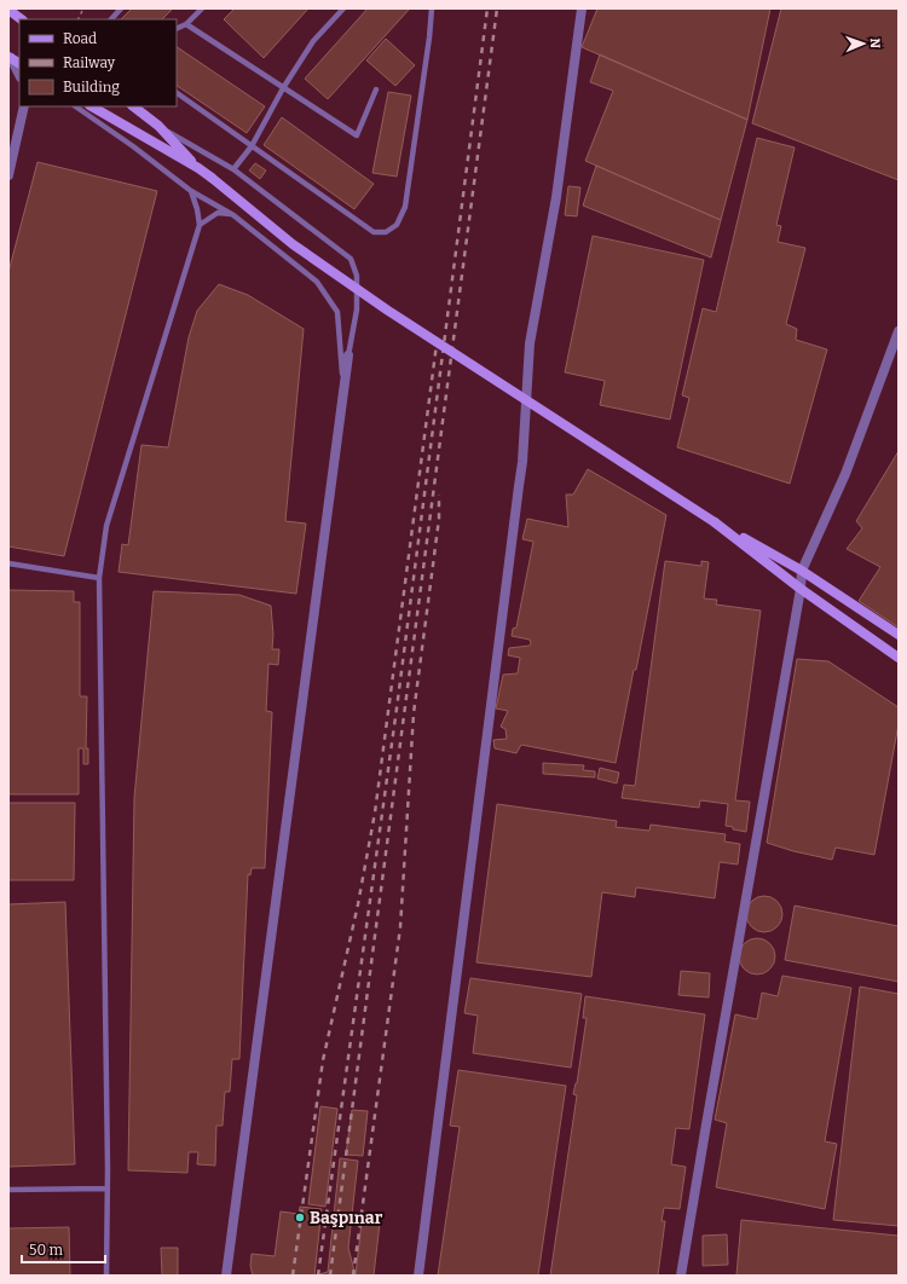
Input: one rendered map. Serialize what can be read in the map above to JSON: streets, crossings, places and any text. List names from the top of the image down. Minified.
{"places":["Başpınar"],"legend":["Road","Railway","Building"],"scale_bar":"50 m","north":"right"}
